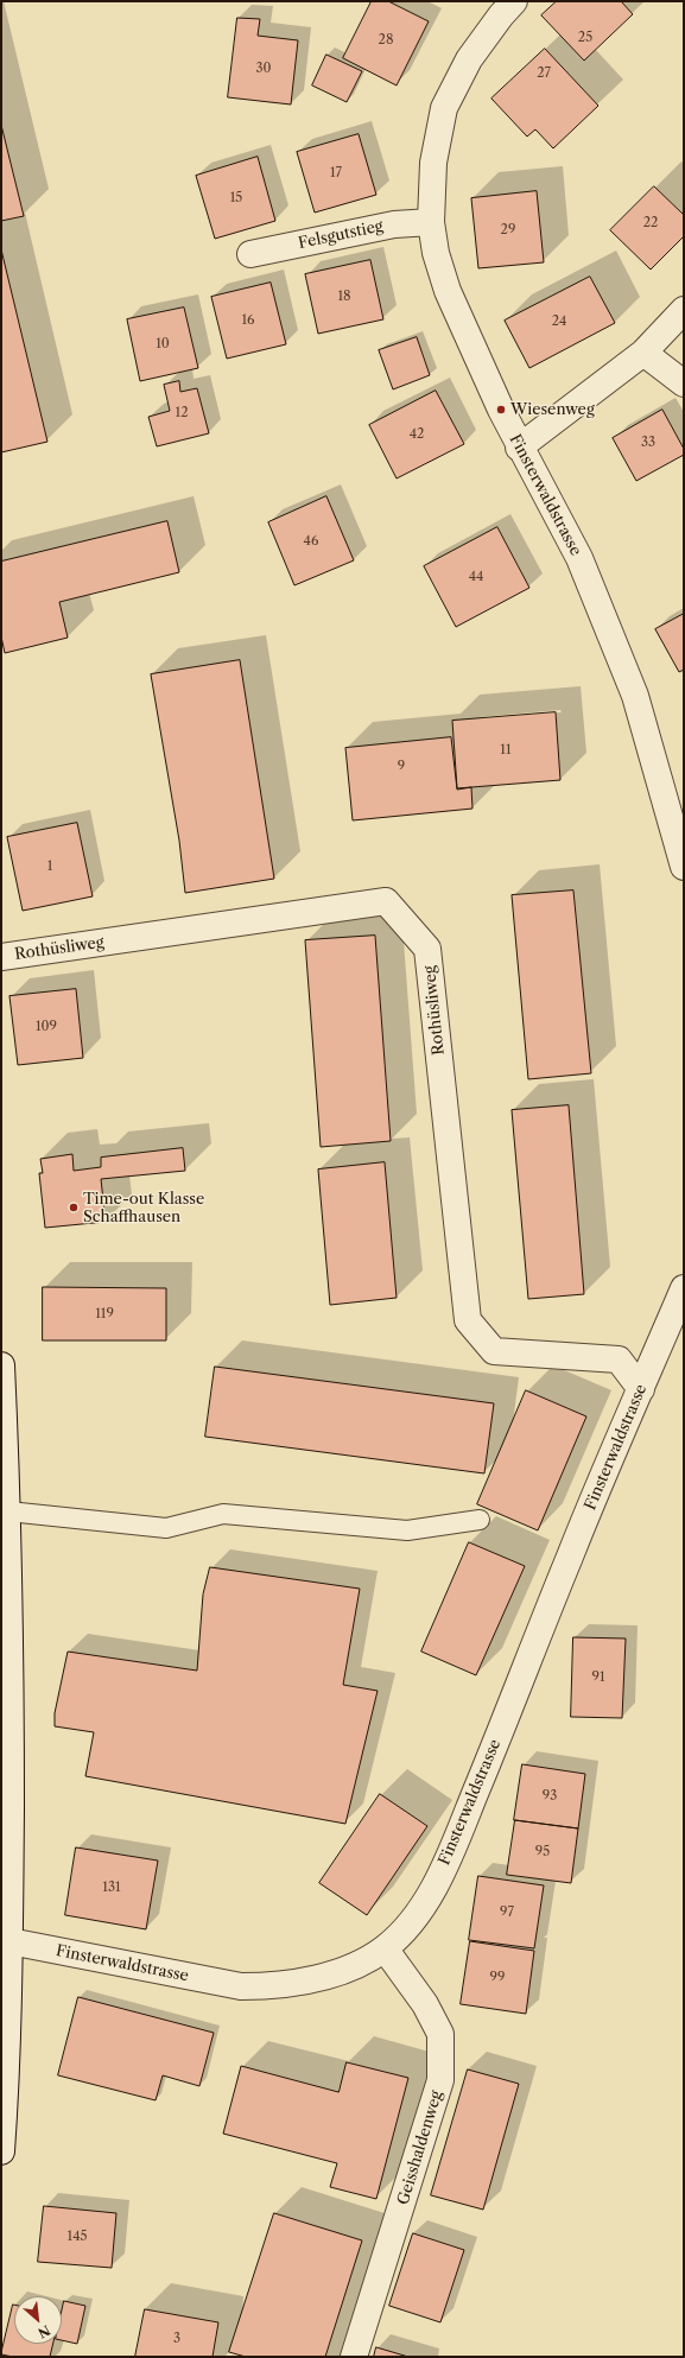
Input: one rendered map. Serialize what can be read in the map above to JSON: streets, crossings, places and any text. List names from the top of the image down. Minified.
{"streets":{"street":["Felsgutstieg","Finsterwaldstrasse","Rothüsliweg","Geisshaldenweg"]},"crossings":[["Felsgutstieg","Finsterwaldstrasse"],["Finsterwaldstrasse","Rothüsliweg"],["Finsterwaldstrasse","Geisshaldenweg"]],"places":["Wiesenweg","Time-out Klasse Schaffhausen"],"house_numbers":["25","28","30","27","17","15","22","29","18","16","24","10","12","42","33","46","44","11","9","1","109","119","91","93","95","131","97","99","145","3"],"north":"bottom right"}
